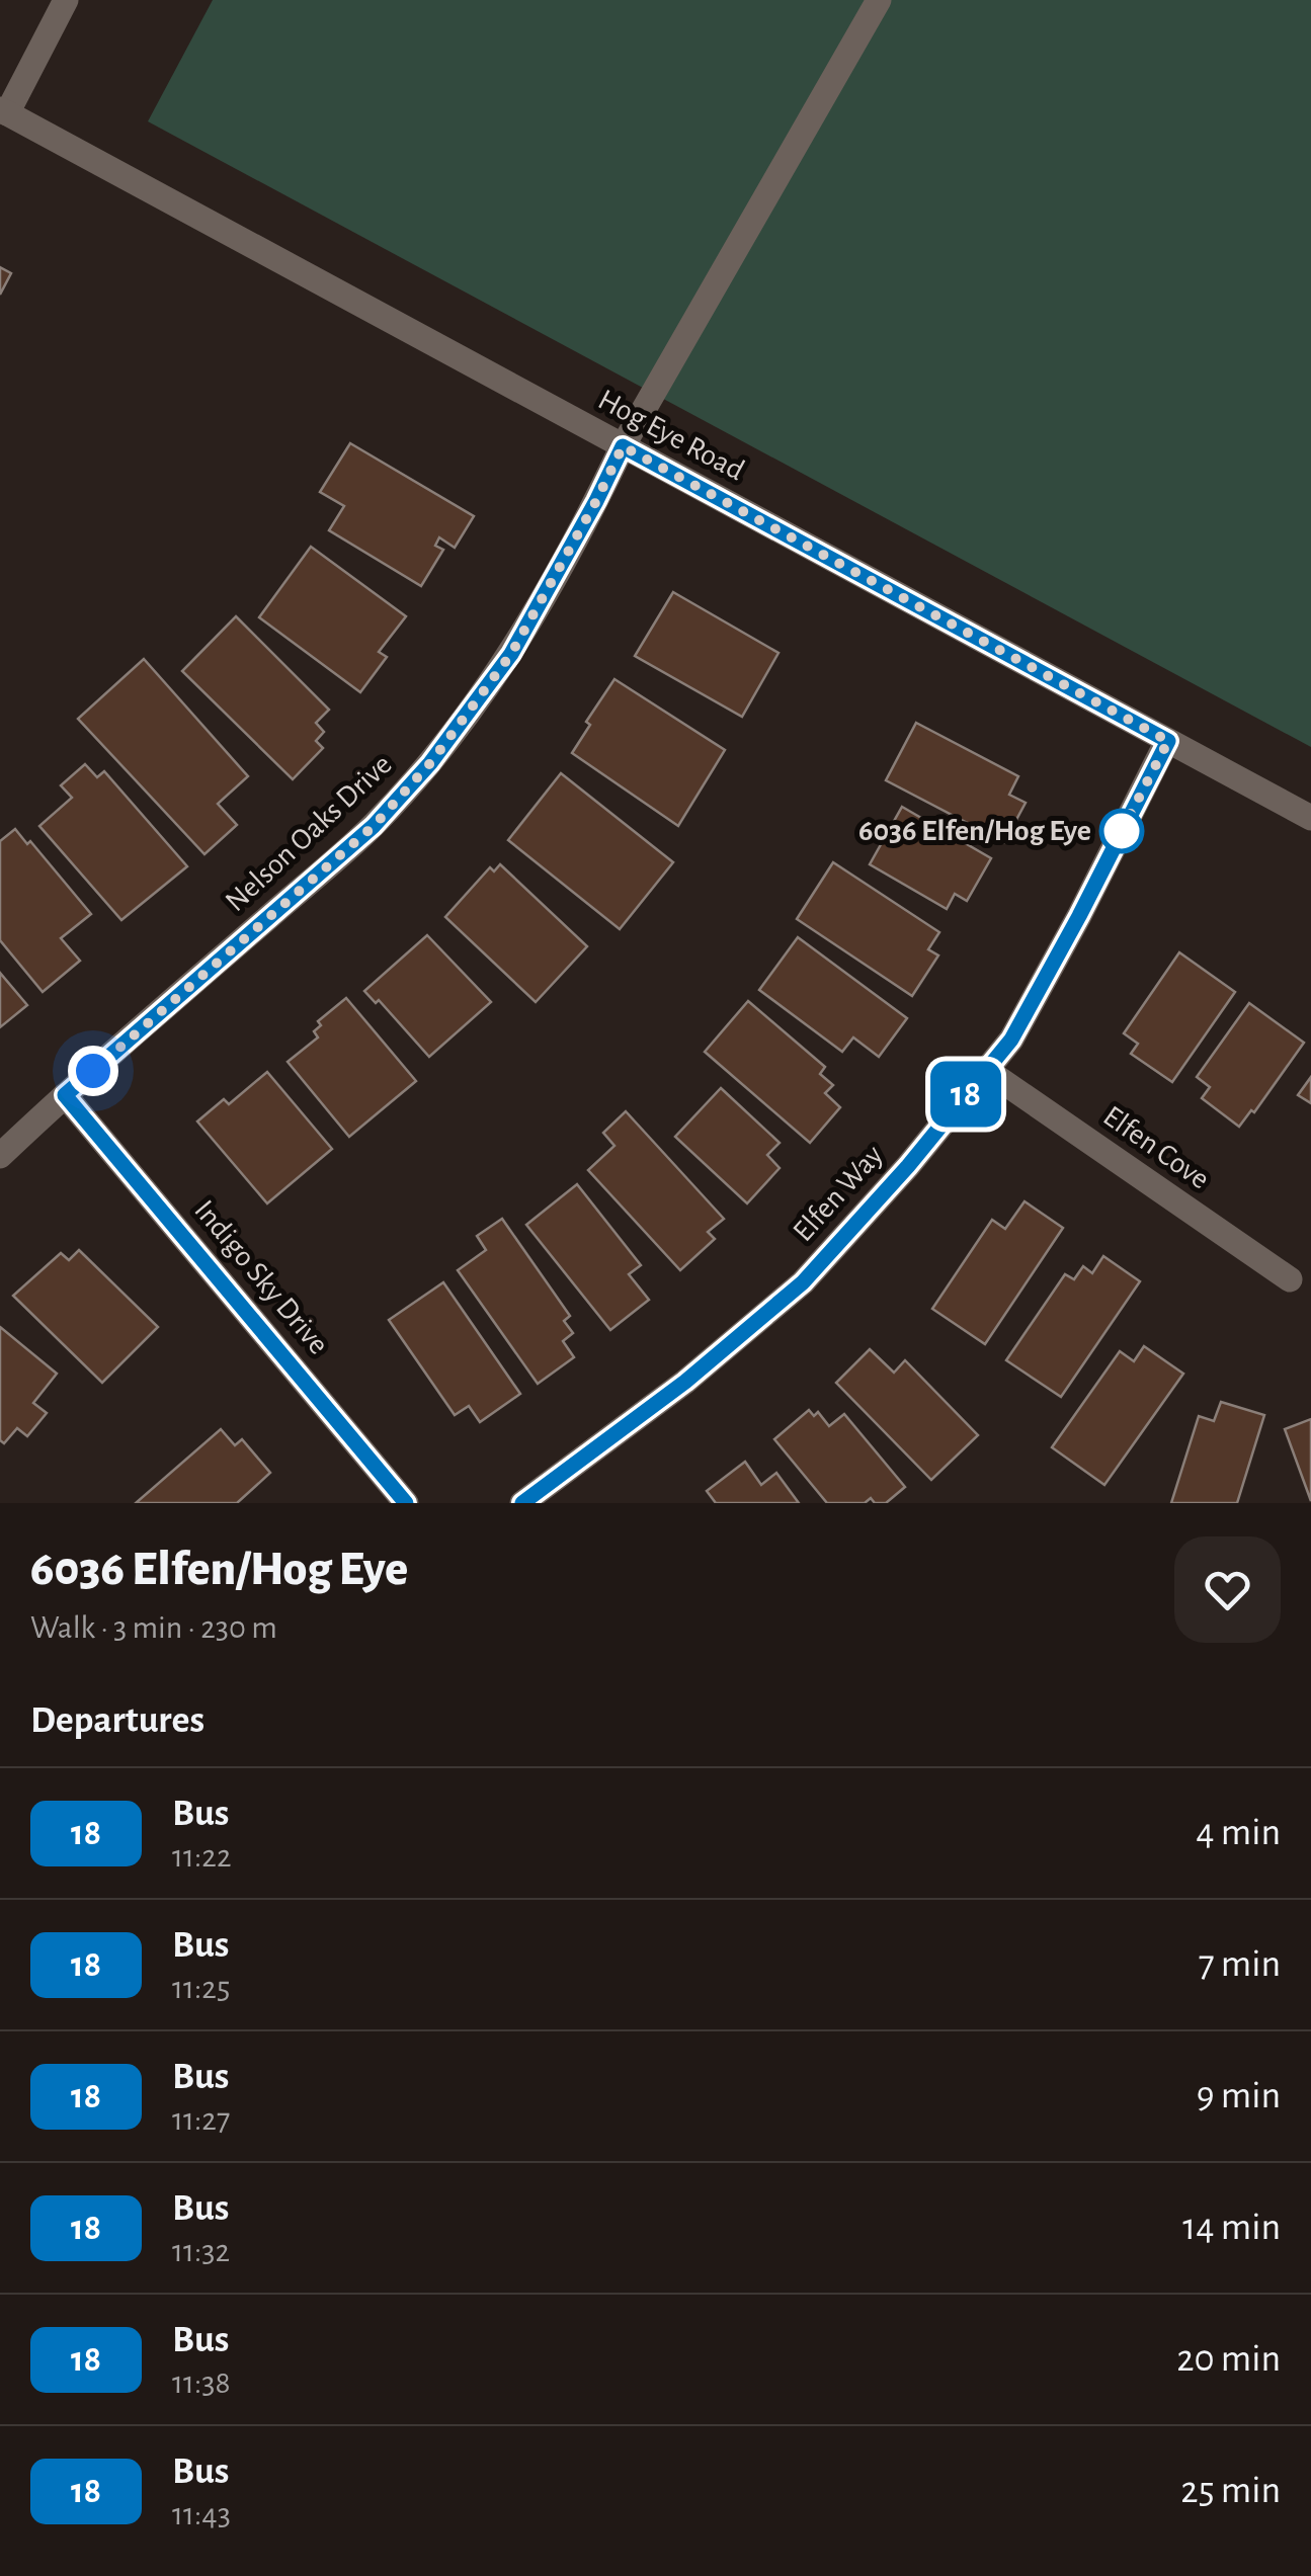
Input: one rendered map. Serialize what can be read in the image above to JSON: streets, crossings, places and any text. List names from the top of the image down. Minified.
{"streets":{"street":["Hog Eye Road","Nelson Oaks Drive","Elfen Cove","Elfen Way","Indigo Sky Drive"]},"crossings":[["Hog Eye Road","Nelson Oaks Drive"],["Hog Eye Road","Elfen Way"],["Nelson Oaks Drive","Indigo Sky Drive"],["Elfen Cove","Elfen Way"]],"places":["6036 Elfen/Hog Eye"],"lines":["bus line 18"],"page":{"on_map":"18","heading":[["6036 Elfen/Hog Eye","Walk · 3 min · 230 m"],"Departures"],"list":[{"mark":"18","name":"Bus","note":"11:22","value":"4 min"},{"mark":"18","name":"Bus","note":"11:25","value":"7 min"},{"mark":"18","name":"Bus","note":"11:27","value":"9 min"},{"mark":"18","name":"Bus","note":"11:32","value":"14 min"},{"mark":"18","name":"Bus","note":"11:38","value":"20 min"},{"mark":"18","name":"Bus","note":"11:43","value":"25 min"}]}}
